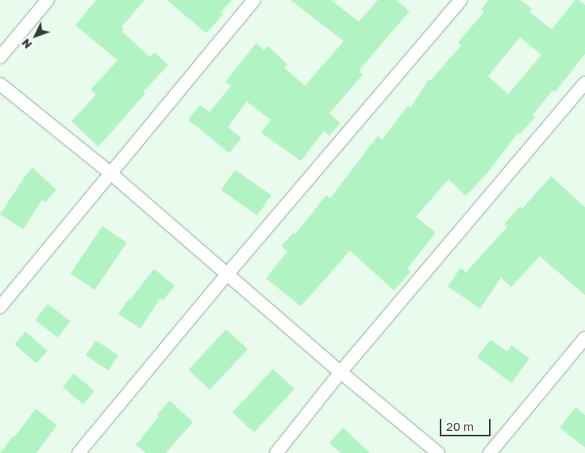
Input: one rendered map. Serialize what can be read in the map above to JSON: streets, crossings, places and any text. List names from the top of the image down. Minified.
{"scale_bar":"20 m","north":"bottom left"}
